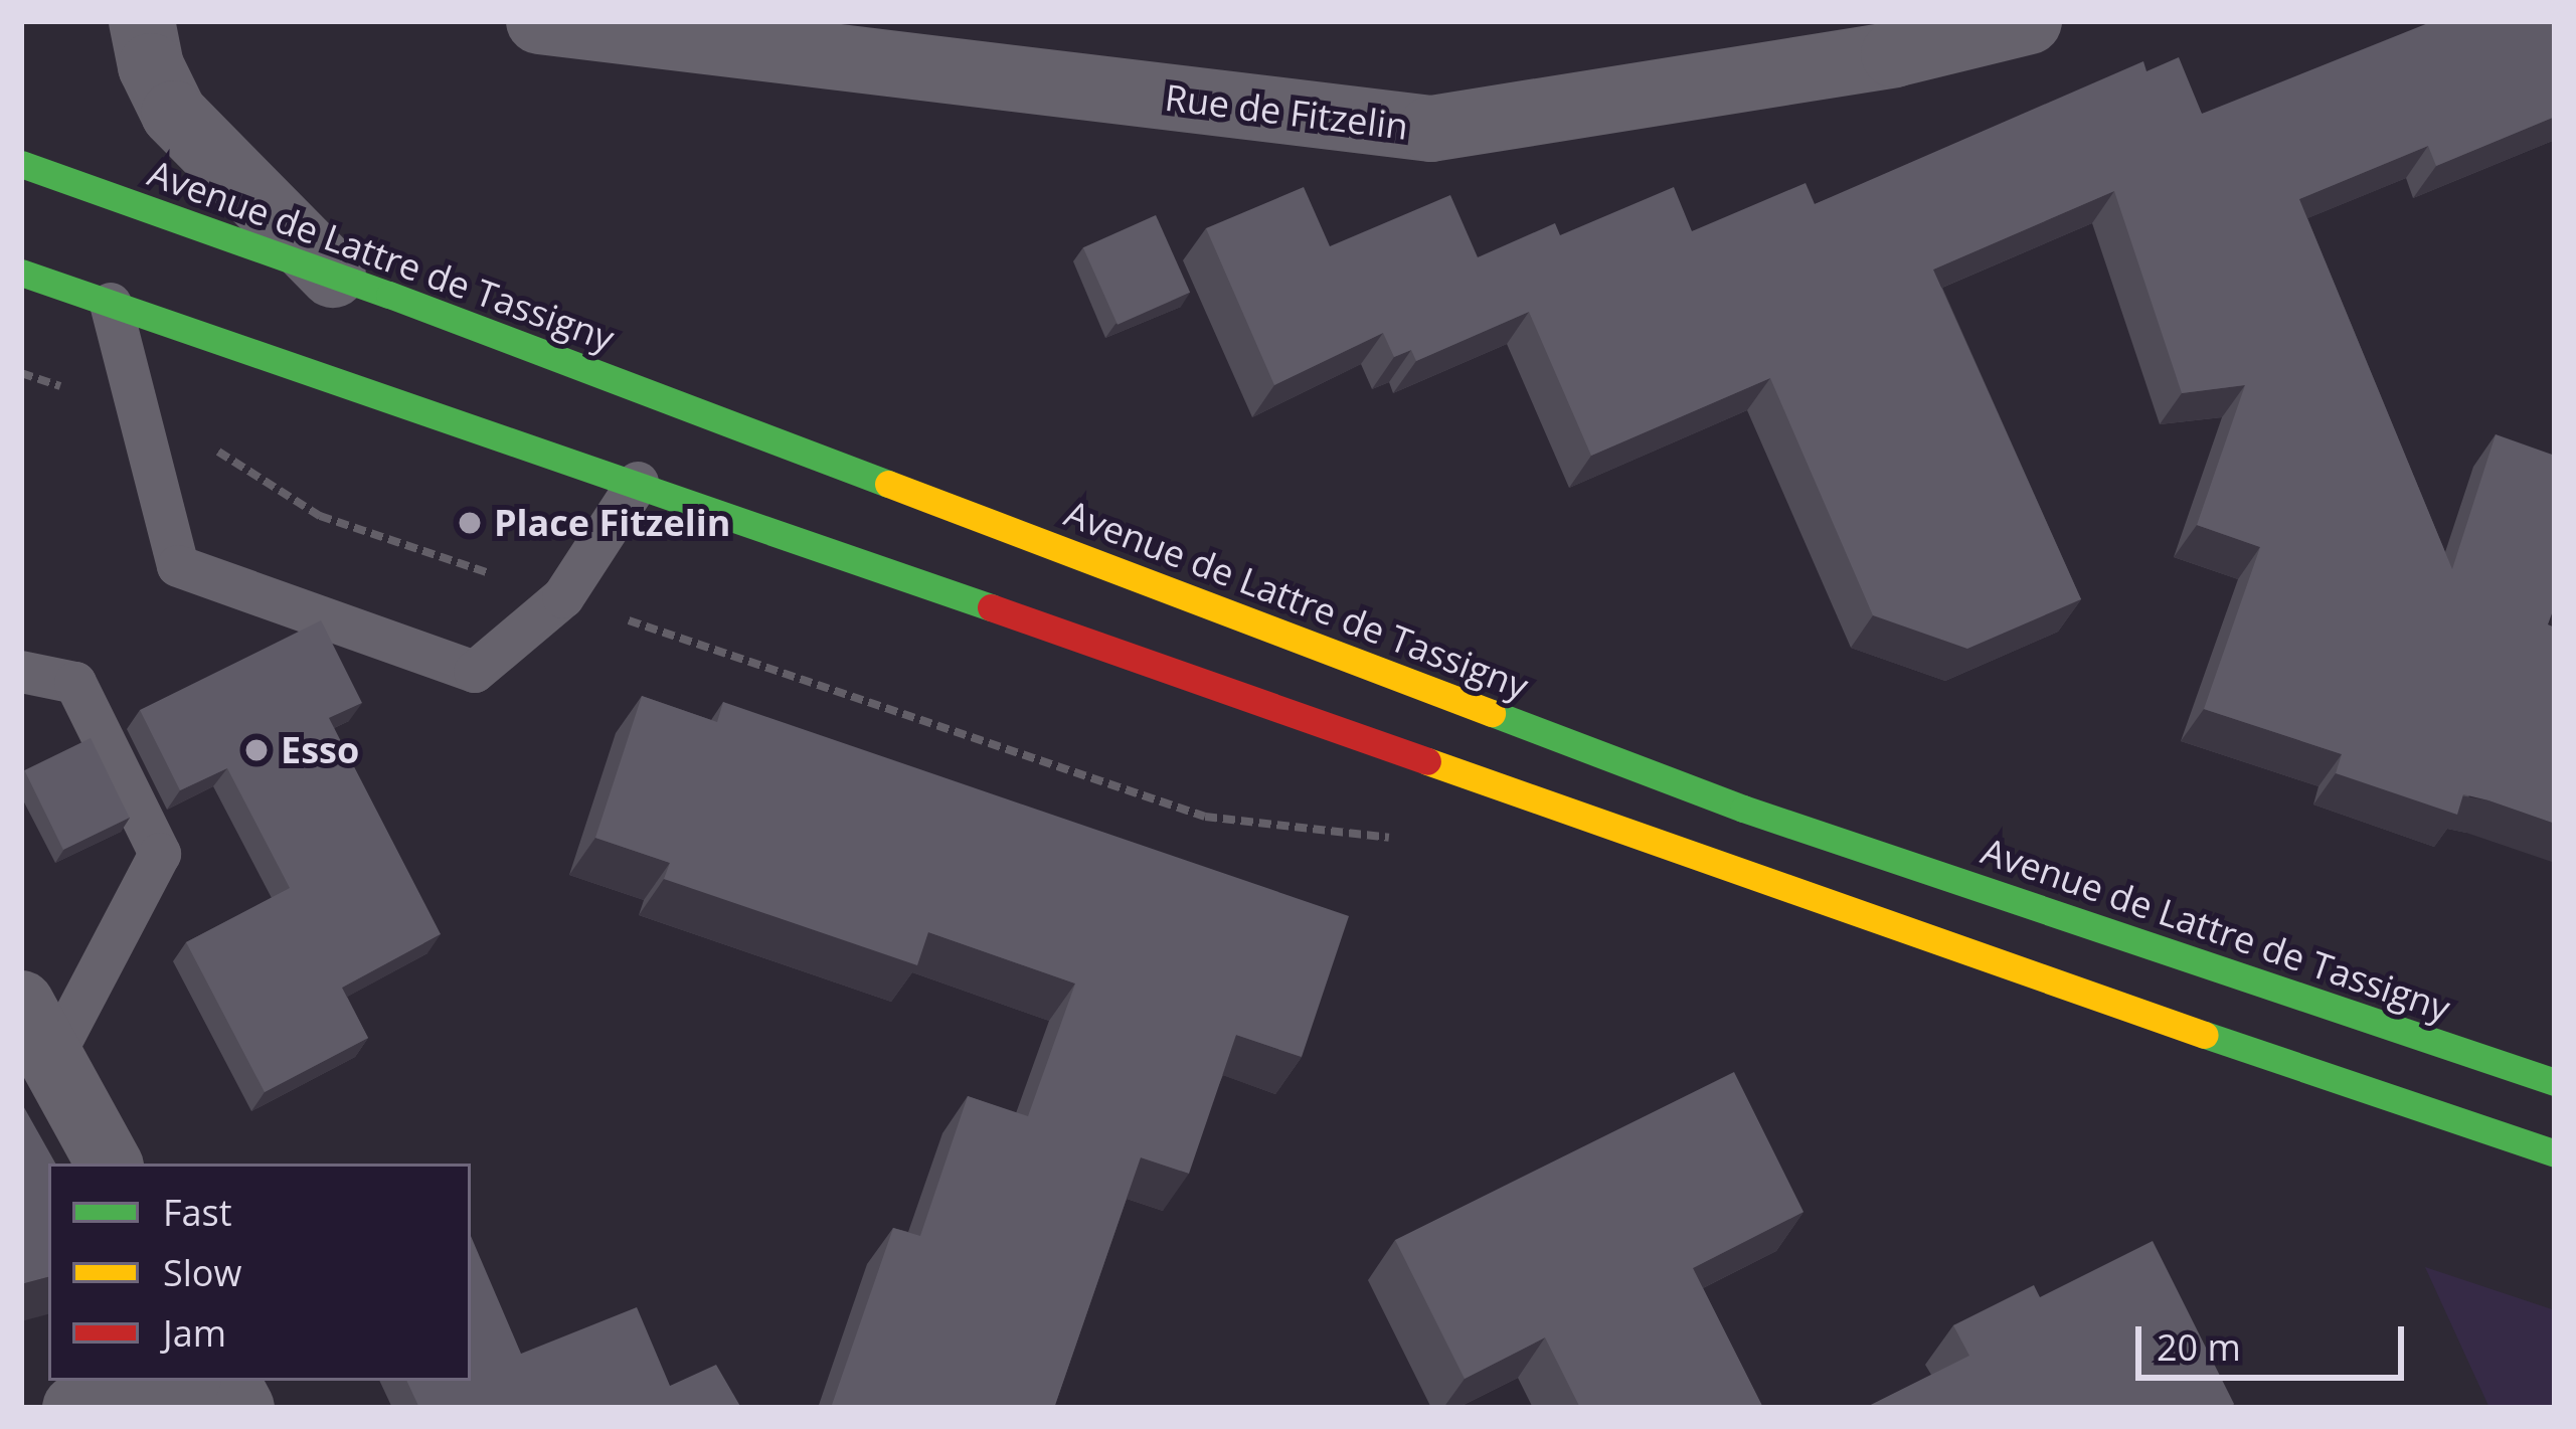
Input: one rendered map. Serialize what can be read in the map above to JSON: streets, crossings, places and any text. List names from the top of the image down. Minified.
{"streets":{"main road":["Avenue de Lattre de Tassigny"],"street":["Rue de Fitzelin"]},"places":["Place Fitzelin","Esso"],"legend":["Fast","Slow","Jam"],"scale_bar":"20 m"}
